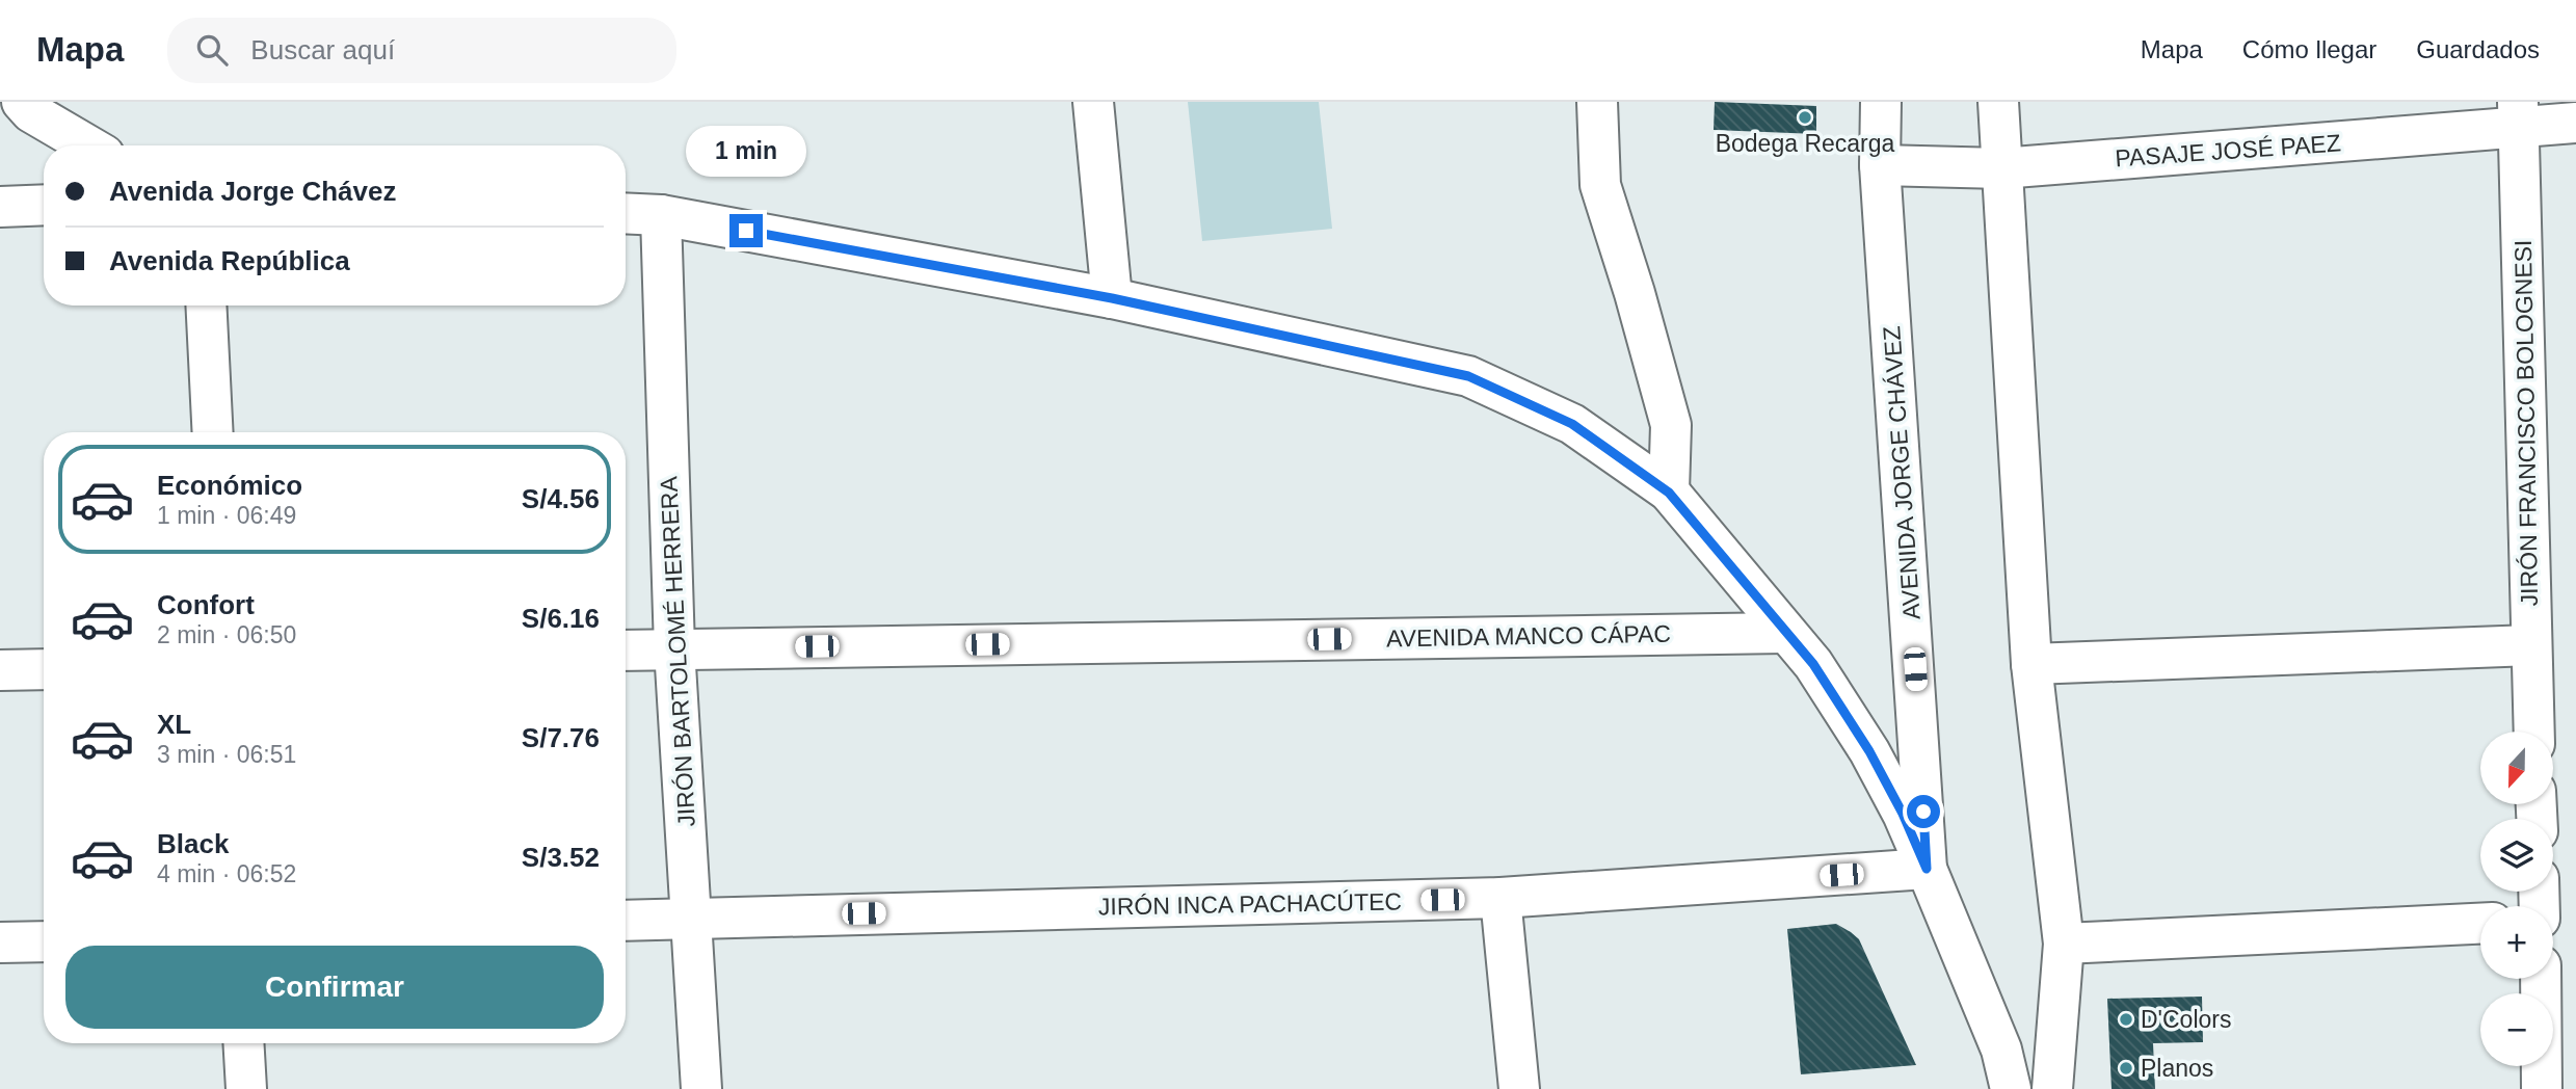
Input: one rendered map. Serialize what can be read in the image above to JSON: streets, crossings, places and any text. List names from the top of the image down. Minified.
{"streets":{"street":["PASAJE JOSÉ PAEZ","JIRÓN FRANCISCO BOLOGNESI","AVENIDA JORGE CHÁVEZ","AVENIDA MANCO CÁPAC","JIRÓN BARTOLOMÉ HERRERA","JIRÓN INCA PACHACÚTEC"]},"crossings":[["PASAJE JOSÉ PAEZ","JIRÓN FRANCISCO BOLOGNESI"],["PASAJE JOSÉ PAEZ","AVENIDA JORGE CHÁVEZ"],["AVENIDA JORGE CHÁVEZ","JIRÓN INCA PACHACÚTEC"],["AVENIDA MANCO CÁPAC","JIRÓN BARTOLOMÉ HERRERA"],["JIRÓN BARTOLOMÉ HERRERA","JIRÓN INCA PACHACÚTEC"]],"places":["Bodega Recarga","D'Colors","Planos"],"north":"bottom","page":{"header":"Mapa","search":"Buscar aquí","nav":["Mapa","Cómo llegar","Guardados"],"bubble":"1 min","banner":["Avenida Jorge Chávez","Avenida República"],"list":[{"name":"Económico","note":"1 min · 06:49","value":"S/4.56"},{"name":"Confort","note":"2 min · 06:50","value":"S/6.16"},{"name":"XL","note":"3 min · 06:51","value":"S/7.76"},{"name":"Black","note":"4 min · 06:52","value":"S/3.52"}],"map_buttons":["+","−"],"buttons":"Confirmar"}}
